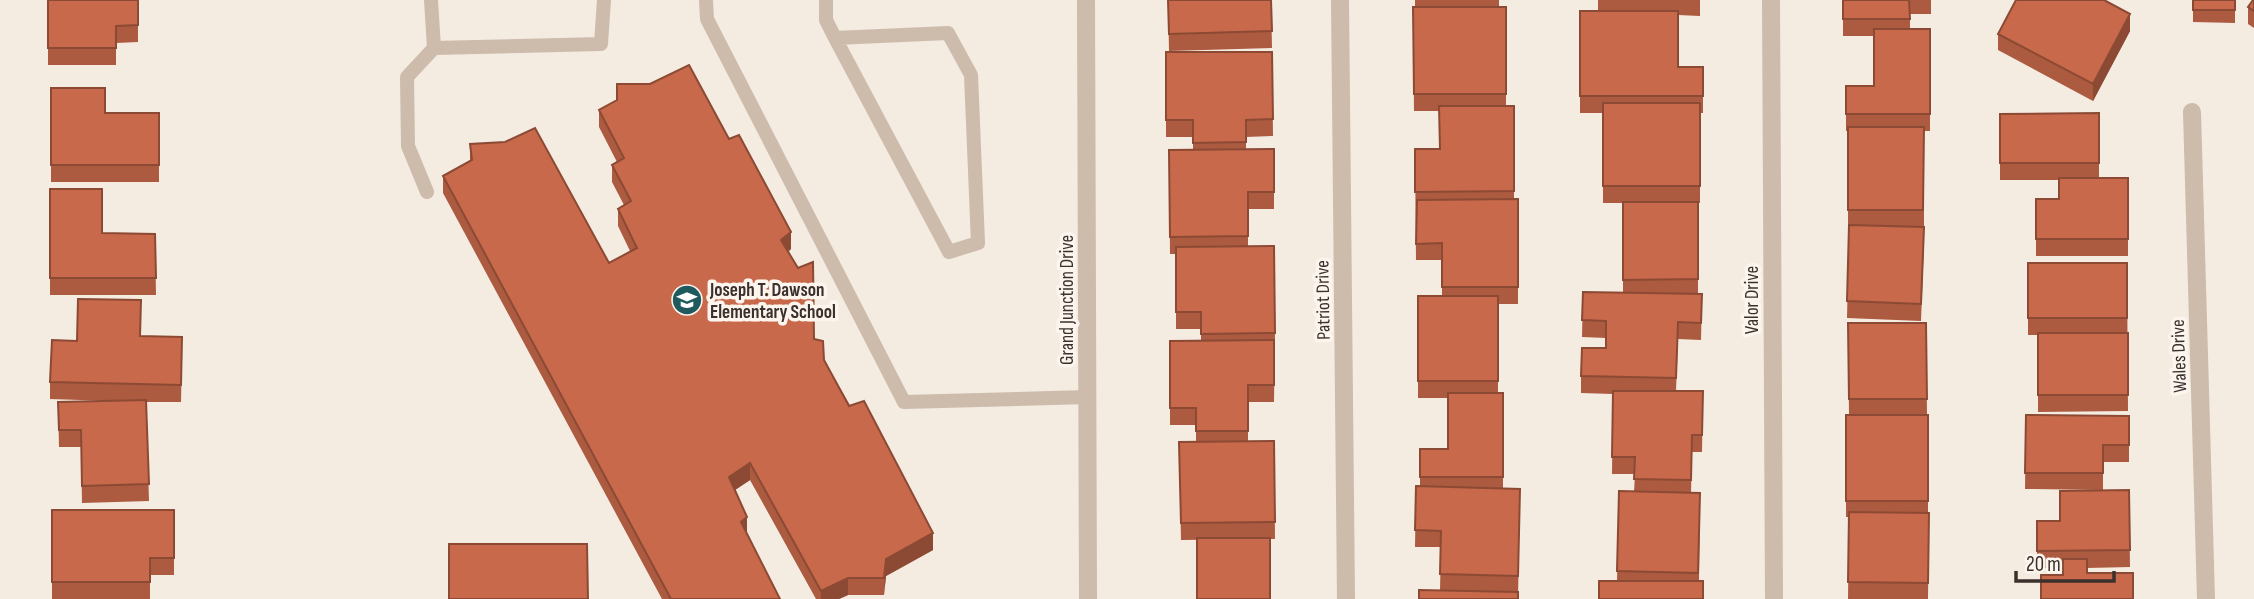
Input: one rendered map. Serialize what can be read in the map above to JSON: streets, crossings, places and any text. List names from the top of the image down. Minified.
{"streets":{"street":["Grand Junction Drive","Patriot Drive","Valor Drive","Wales Drive"]},"places":{"school or university":["Joseph T. Dawson Elementary School"]},"scale_bar":"20 m"}
